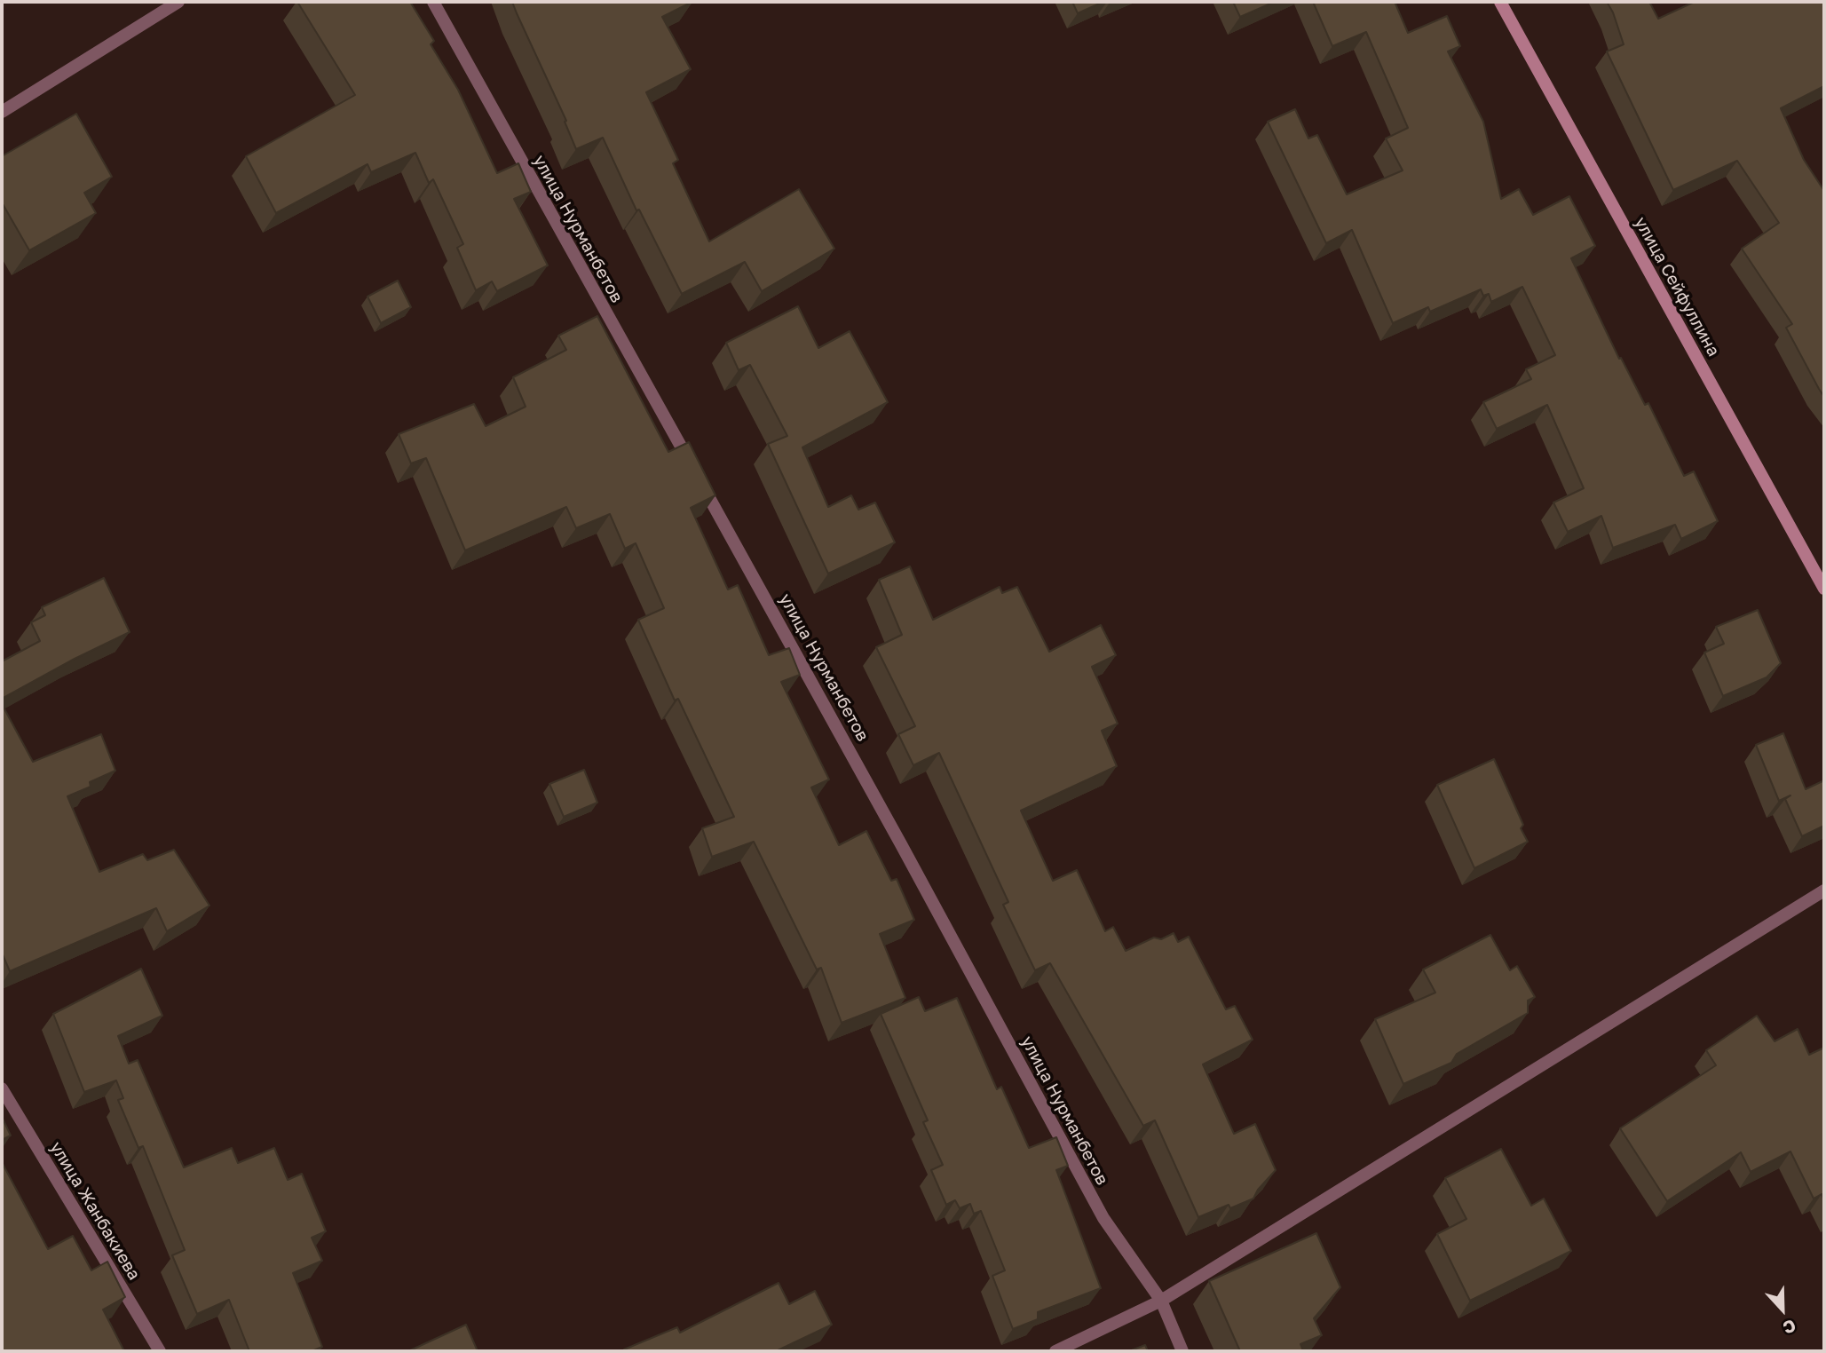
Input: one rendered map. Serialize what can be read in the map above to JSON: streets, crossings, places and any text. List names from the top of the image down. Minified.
{"streets":{"street":["улица Нурманбетов","улица Сейфуллина","улица Жанбакиева"]},"north":"bottom"}
